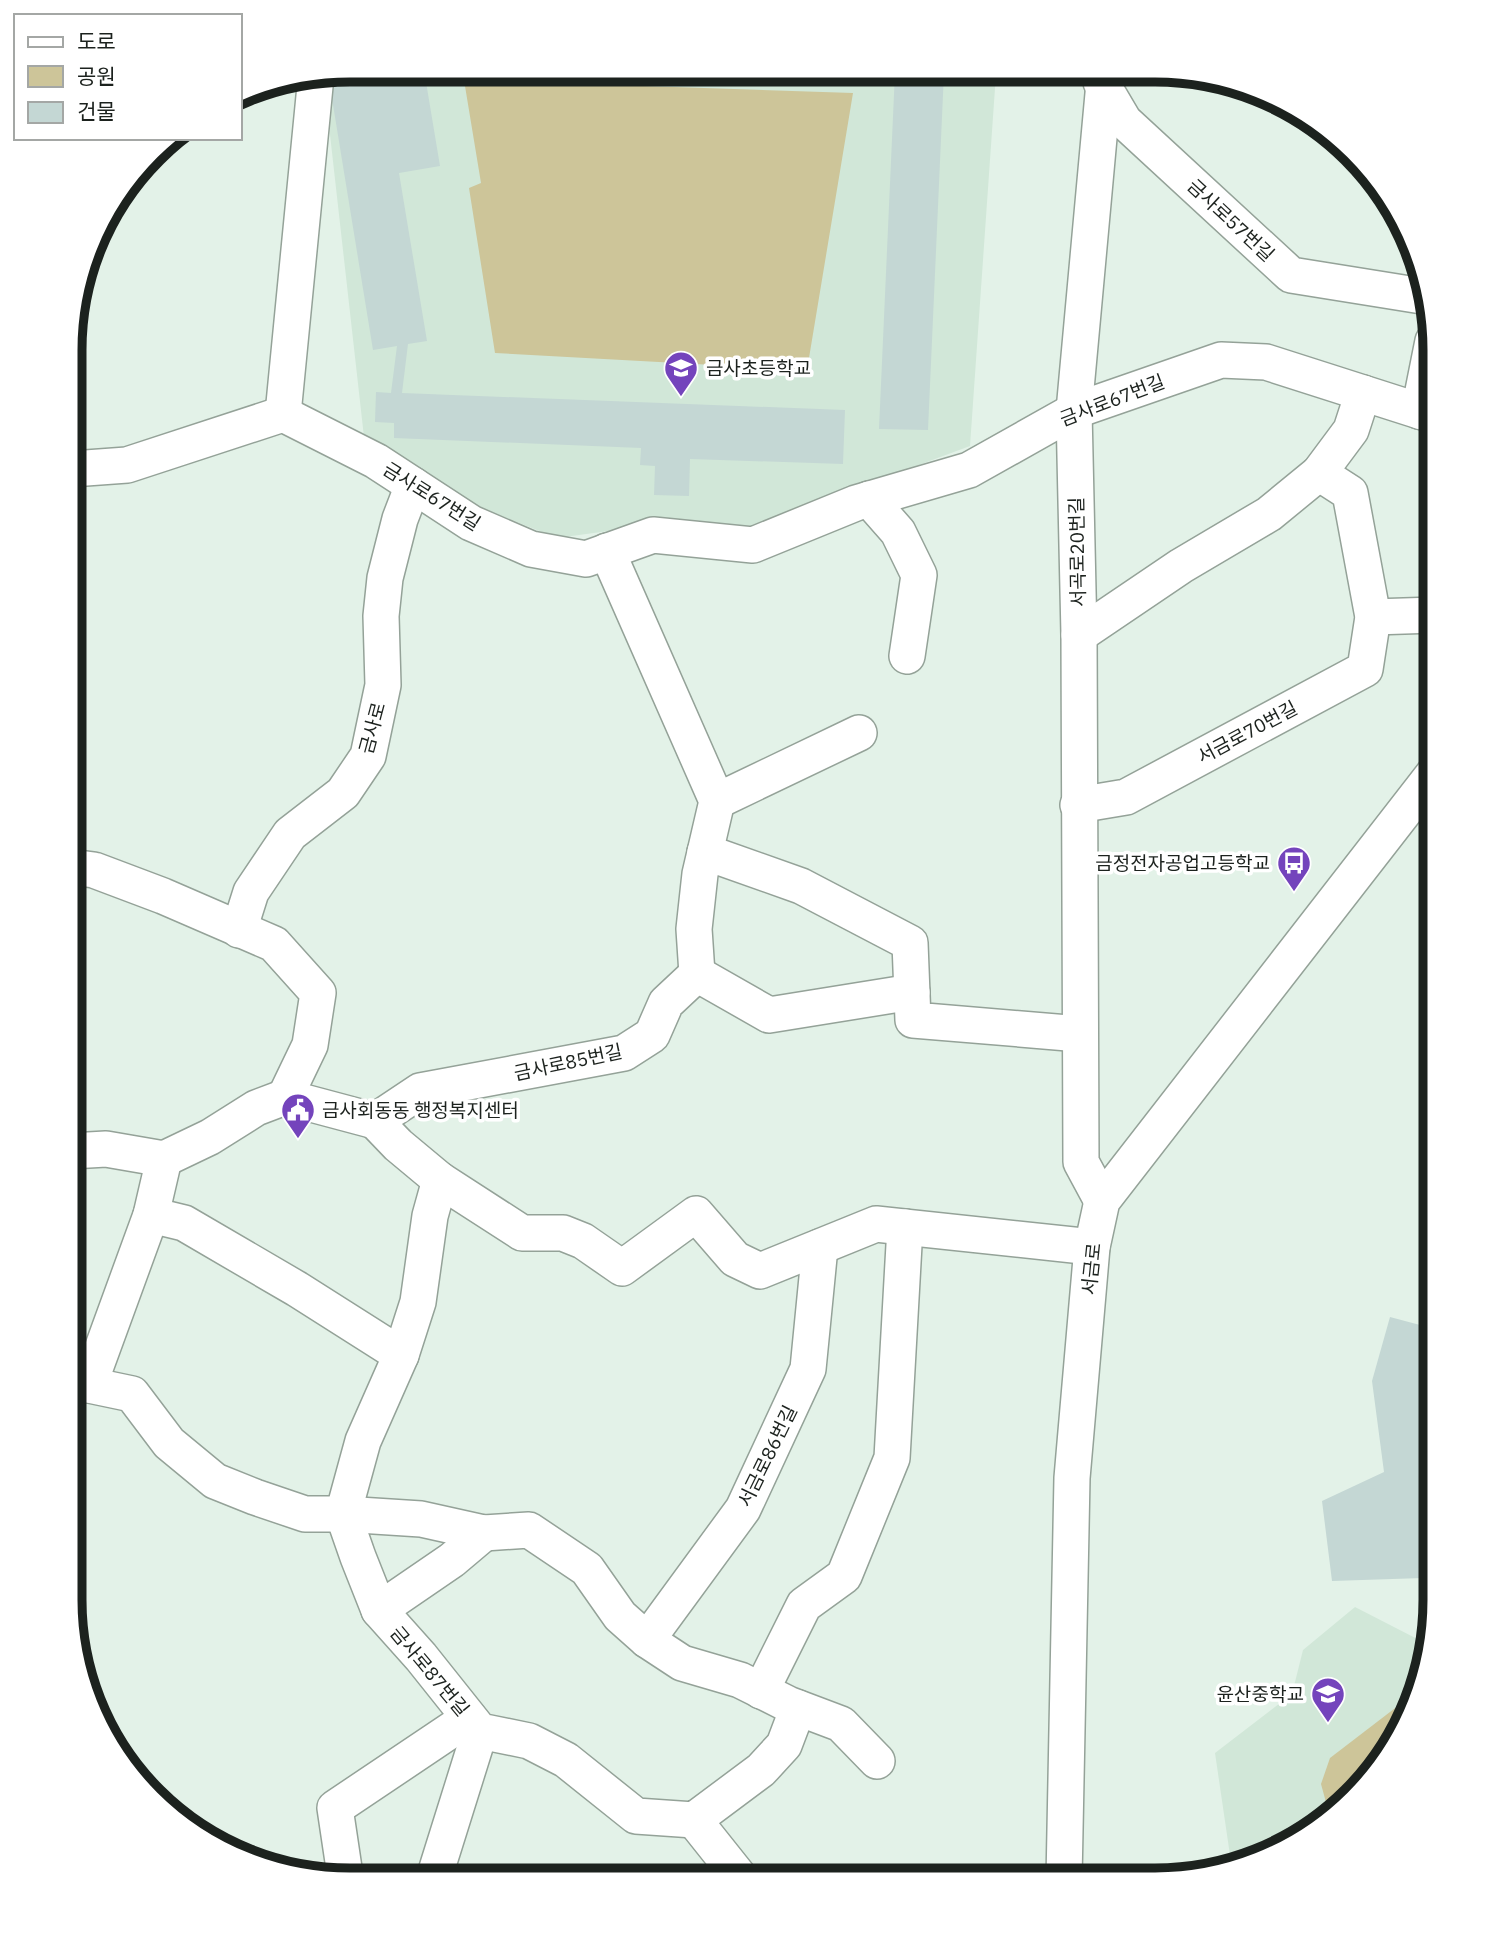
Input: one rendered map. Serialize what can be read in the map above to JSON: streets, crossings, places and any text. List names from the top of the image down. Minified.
{"streets":{"street":["금사로57번길","금사로67번길","서곡로20번길","금사로","서금로70번길","금사로85번길","서금로","서금로86번길","금사로87번길"]},"crossings":[["금사로67번길","서곡로20번길"],["금사로67번길","금사로"],["서곡로20번길","서금로70번길"],["서곡로20번길","서금로"]],"places":{"school or university":["금사초등학교","윤산중학교"],"bus stop":["금정전자공업고등학교"],"public building":["금사회동동 행정복지센터"]},"legend":["도로","공원","건물"]}
